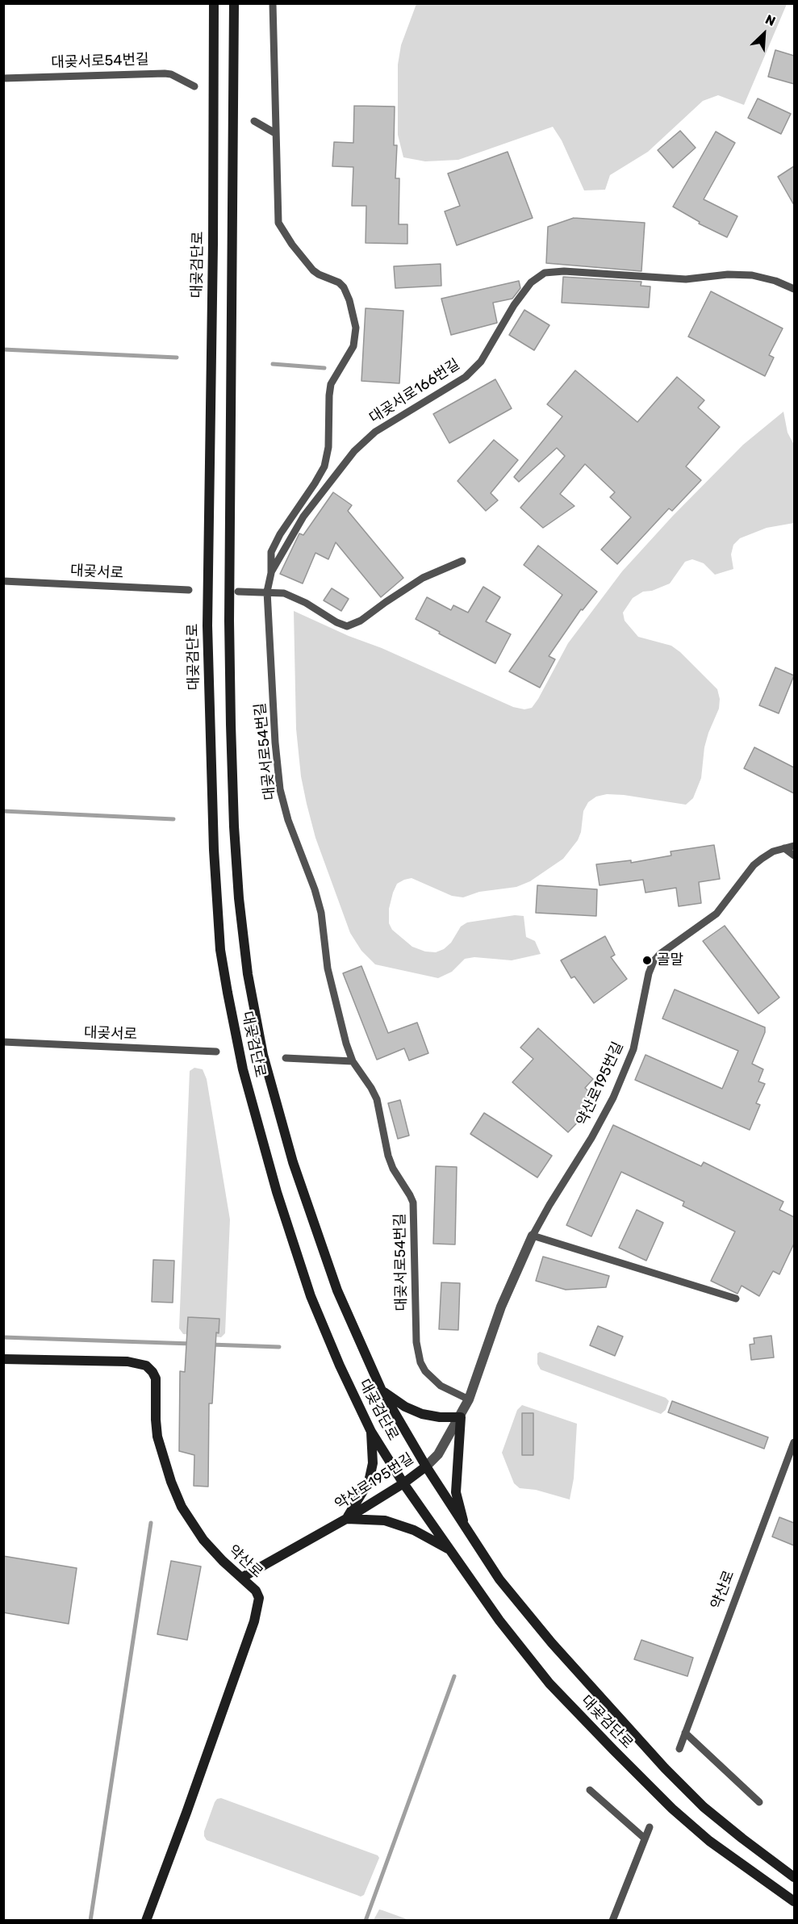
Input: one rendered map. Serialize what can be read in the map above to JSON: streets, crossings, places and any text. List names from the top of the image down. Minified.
{"streets":{"main road":["대곶검단로","약산로195번길","약산로"],"lane":["대곶서로54번길","대곶서로166번길","대곶서로"]},"crossings":[["대곶서로54번길","대곶서로166번길"],["대곶서로54번길","약산로195번길"],["대곶검단로","약산로195번길"],["약산로195번길","약산로"]],"places":["골말"],"north":"top right"}
